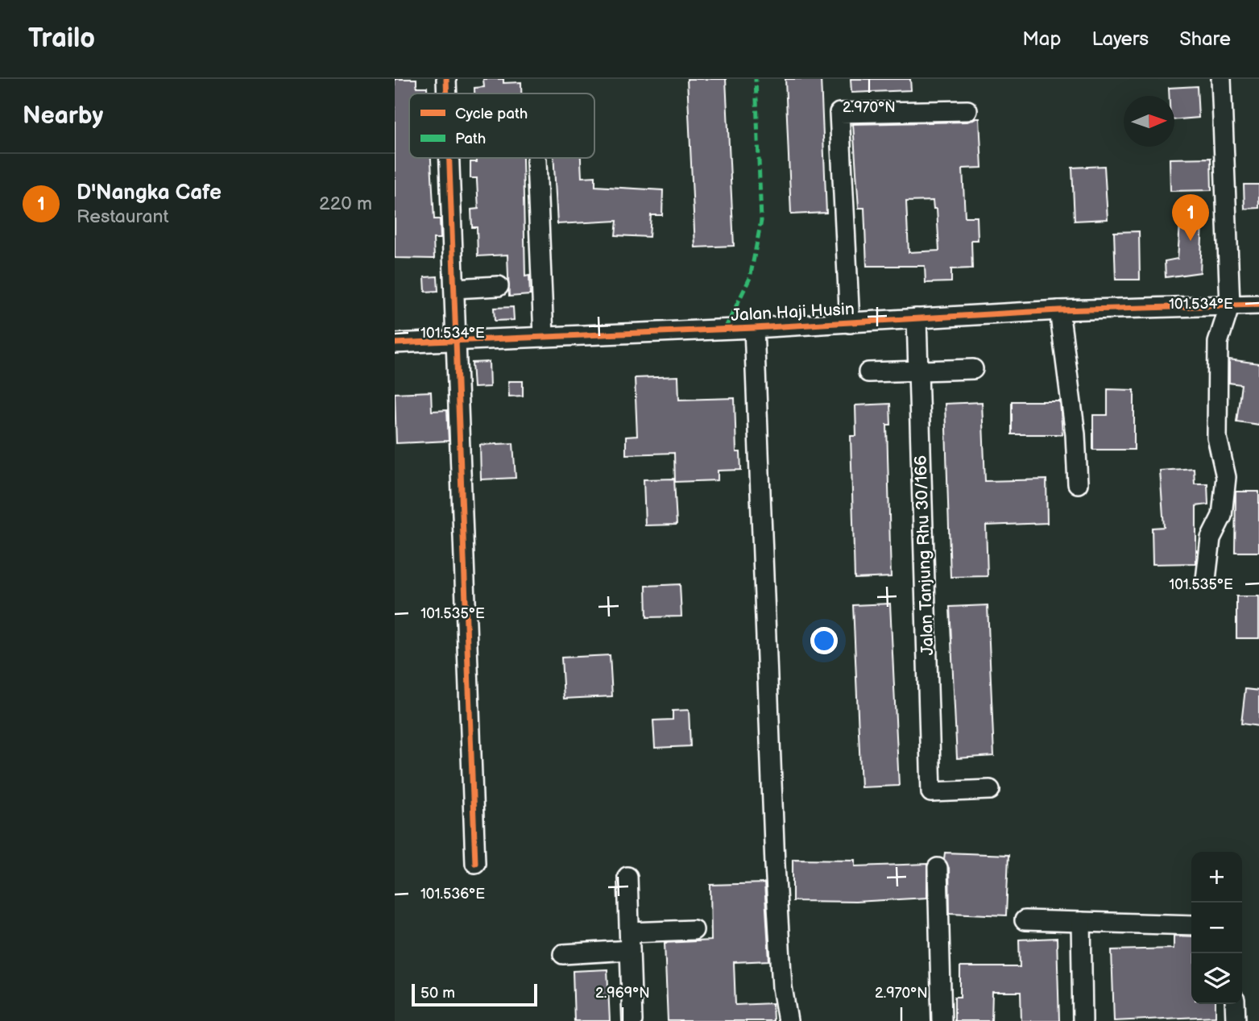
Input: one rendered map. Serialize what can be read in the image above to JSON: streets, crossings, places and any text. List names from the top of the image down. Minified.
{"streets":{"street":["Jalan Haji Husin","Jalan Tanjung Rhu 30/166"]},"crossings":[["Jalan Haji Husin","Jalan Tanjung Rhu 30/166"]],"legend":["Cycle path","Path"],"scale_bar":"50 m","north":"right","page":{"header":"Trailo","nav":["Map","Layers","Share"],"heading":"Nearby","list":[{"mark":"1","name":"D'Nangka Cafe","note":"Restaurant","value":"220 m"}],"pins":"1","map_buttons":["+","−"],"scale":"50 m"},"coordinates":["2.970°N","101.534°E","101.535°E","101.536°E","2.969°N"]}
